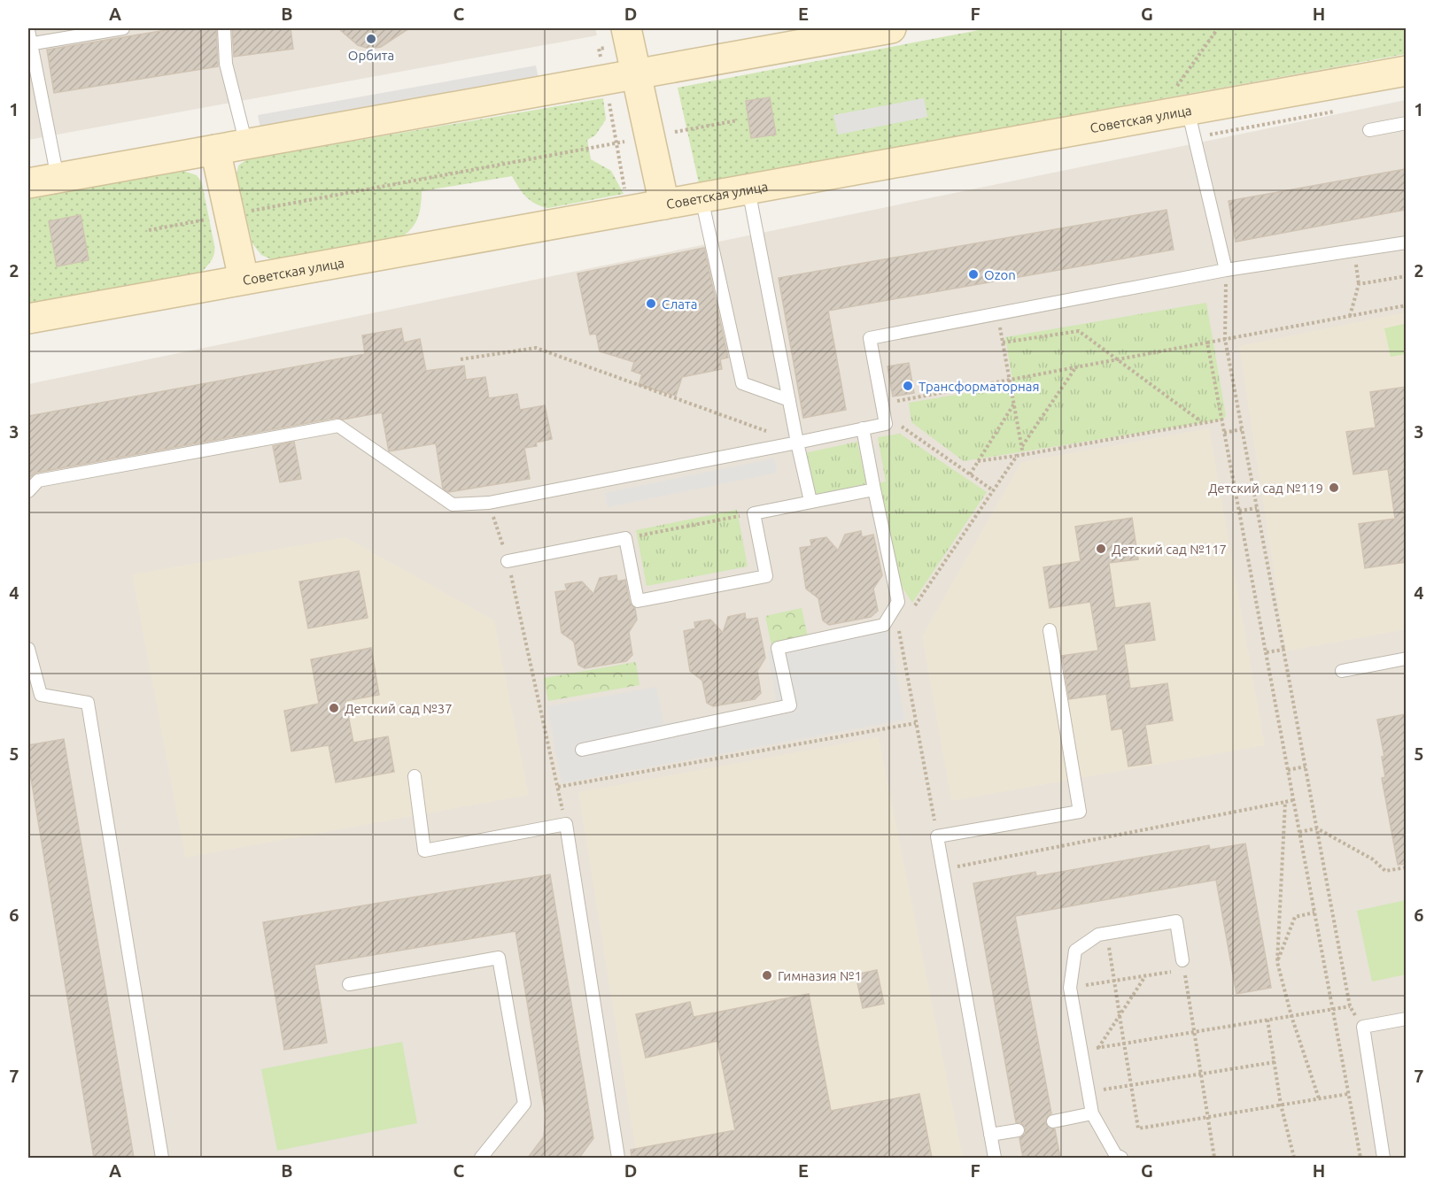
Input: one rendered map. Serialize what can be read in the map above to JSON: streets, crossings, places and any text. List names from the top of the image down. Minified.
{"streets":{"street":["Советская улица"]},"places":["Орбита","Ozon","Слата","Трансформаторная","Детский сад №119","Детский сад №117","Детский сад №37","Гимназия №1"],"grid":{"columns":["A","B","C","D","E","F","G","H"],"rows":["1","2","3","4","5","6","7"]}}
